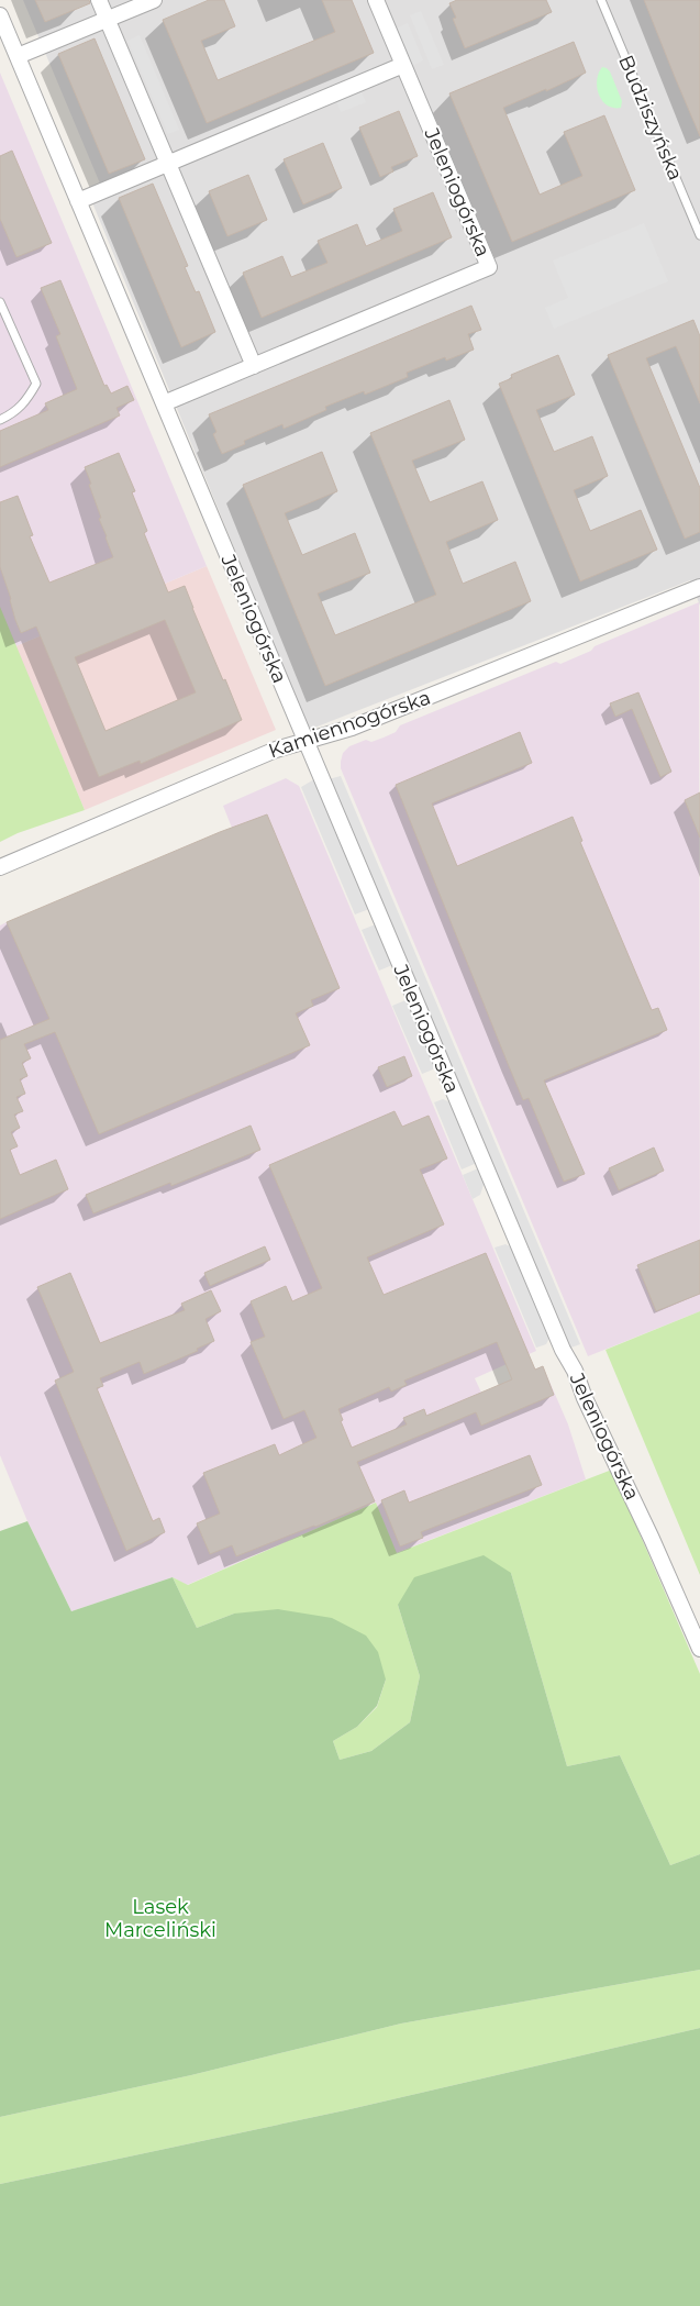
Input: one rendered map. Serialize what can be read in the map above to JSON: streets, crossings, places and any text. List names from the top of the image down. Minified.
{"streets":{"street":["Jeleniogórska","Kamiennogórska"],"lane":["Budziszyńska"]},"crossings":[["Jeleniogórska","Kamiennogórska"]],"parks":["Lasek Marceliński"]}
